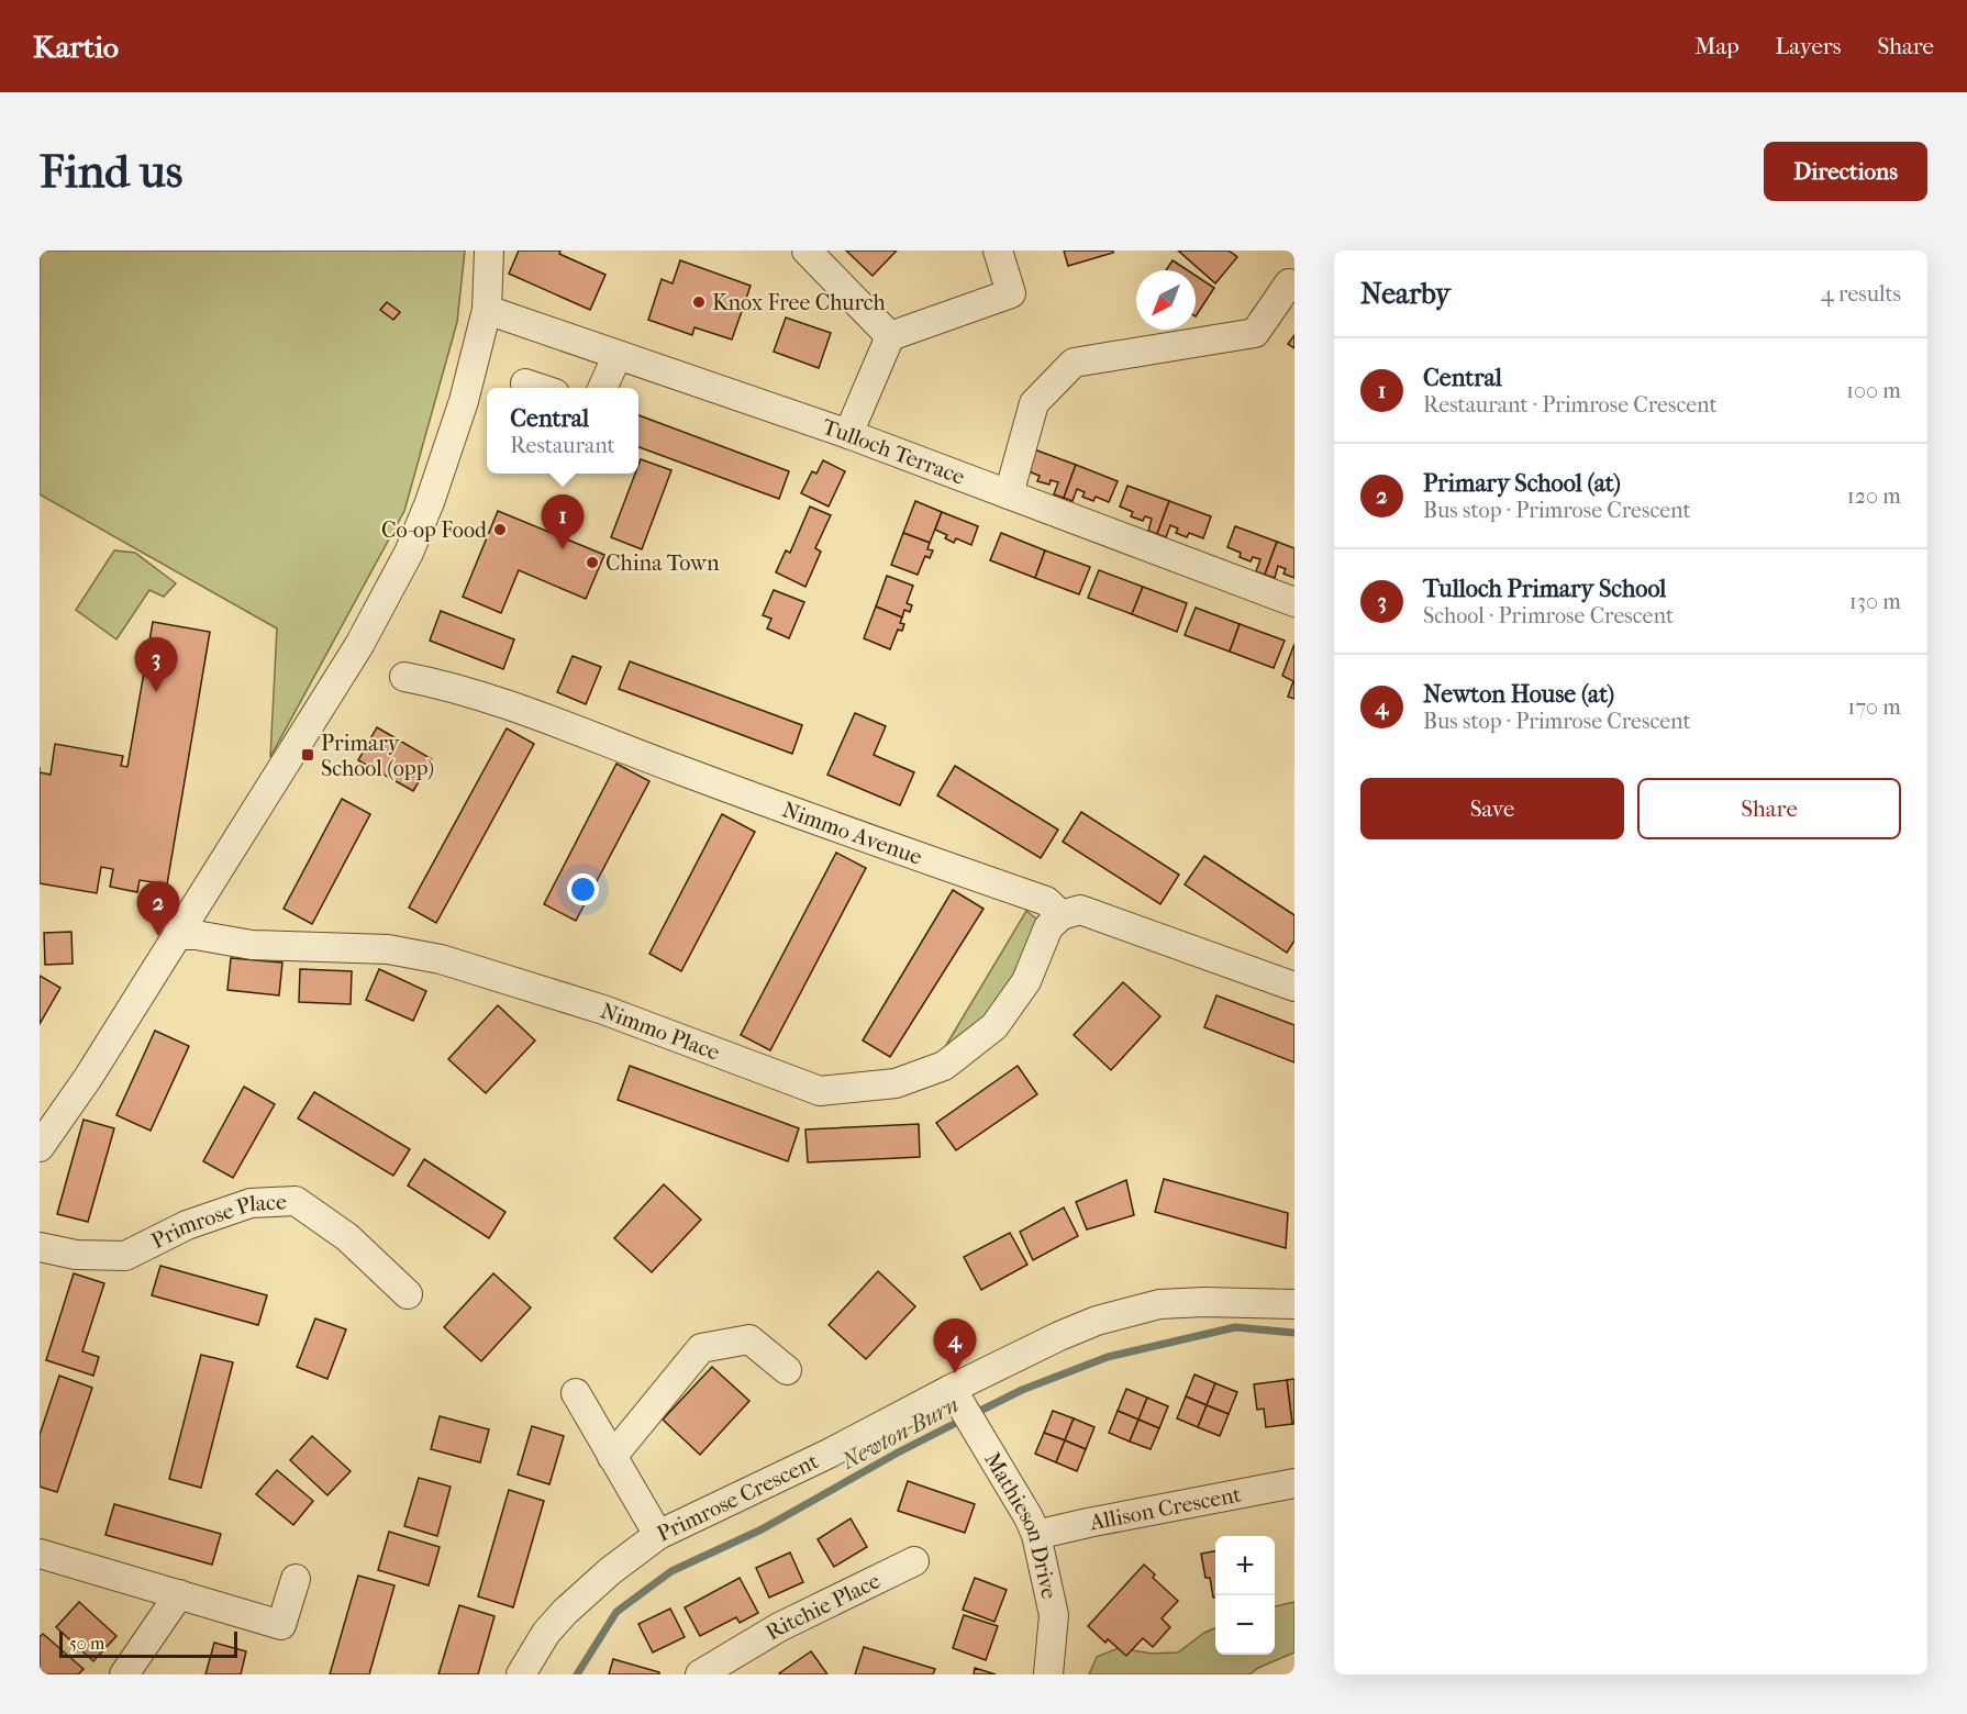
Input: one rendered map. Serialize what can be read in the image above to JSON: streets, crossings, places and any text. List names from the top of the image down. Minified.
{"streets":{"street":["Tulloch Terrace","Nimmo Avenue","Nimmo Place","Primrose Place","Primrose Crescent","Allison Crescent","Mathieson Drive","Ritchie Place"]},"crossings":[["Nimmo Avenue","Nimmo Place"],["Primrose Crescent","Mathieson Drive"],["Allison Crescent","Mathieson Drive"]],"water":["Newton Burn"],"places":{"other":["Knox Free Church","Co-op Food","China Town"],"transit":["Primary School (opp)"]},"scale_bar":"50 m","north":"bottom left","page":{"header":"Kartio","nav":["Map","Layers","Share"],"buttons":["Directions",["Save","Share"]],"title":"Find us","heading":["Nearby","4 results"],"list":[{"mark":"1","name":"Central","note":"Restaurant · Primrose Crescent","value":"100 m"},{"mark":"2","name":"Primary School (at)","note":"Bus stop · Primrose Crescent","value":"120 m"},{"mark":"3","name":"Tulloch Primary School","note":"School · Primrose Crescent","value":"130 m"},{"mark":"4","name":"Newton House (at)","note":"Bus stop · Primrose Crescent","value":"170 m"}],"popup":["Central","Restaurant"],"pins":["1","3","2","4"],"map_buttons":["+","−"],"scale":"50 m"}}
